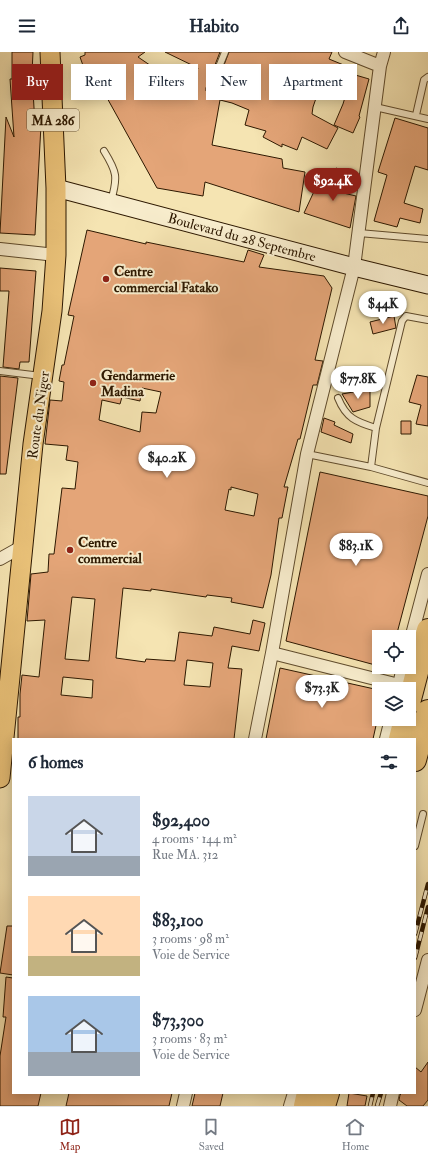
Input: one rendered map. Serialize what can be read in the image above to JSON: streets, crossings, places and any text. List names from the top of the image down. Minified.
{"streets":{"main road":["MA 286","Boulevard du 28 Septembre","Route du Niger"]},"crossings":[["Boulevard du 28 Septembre","Route du Niger"]],"places":["Centre commercial Fatako","Gendarmerie Madina","Centre commercial"],"page":{"header":"Habito","chip":["Buy","Rent","Filters","New","Apartment"],"price":["$92.4K","$44K","$77.8K","$40.2K","$83.1K","$73.3K"],"heading":"6 homes","list":[{"name":"$92,400","note":"4 rooms · 144 m² · Rue MA. 312"},{"name":"$83,100","note":"3 rooms · 98 m² · Voie de Service"},{"name":"$73,300","note":"3 rooms · 83 m² · Voie de Service"}],"tabs":["Map","Saved","Home"]}}
